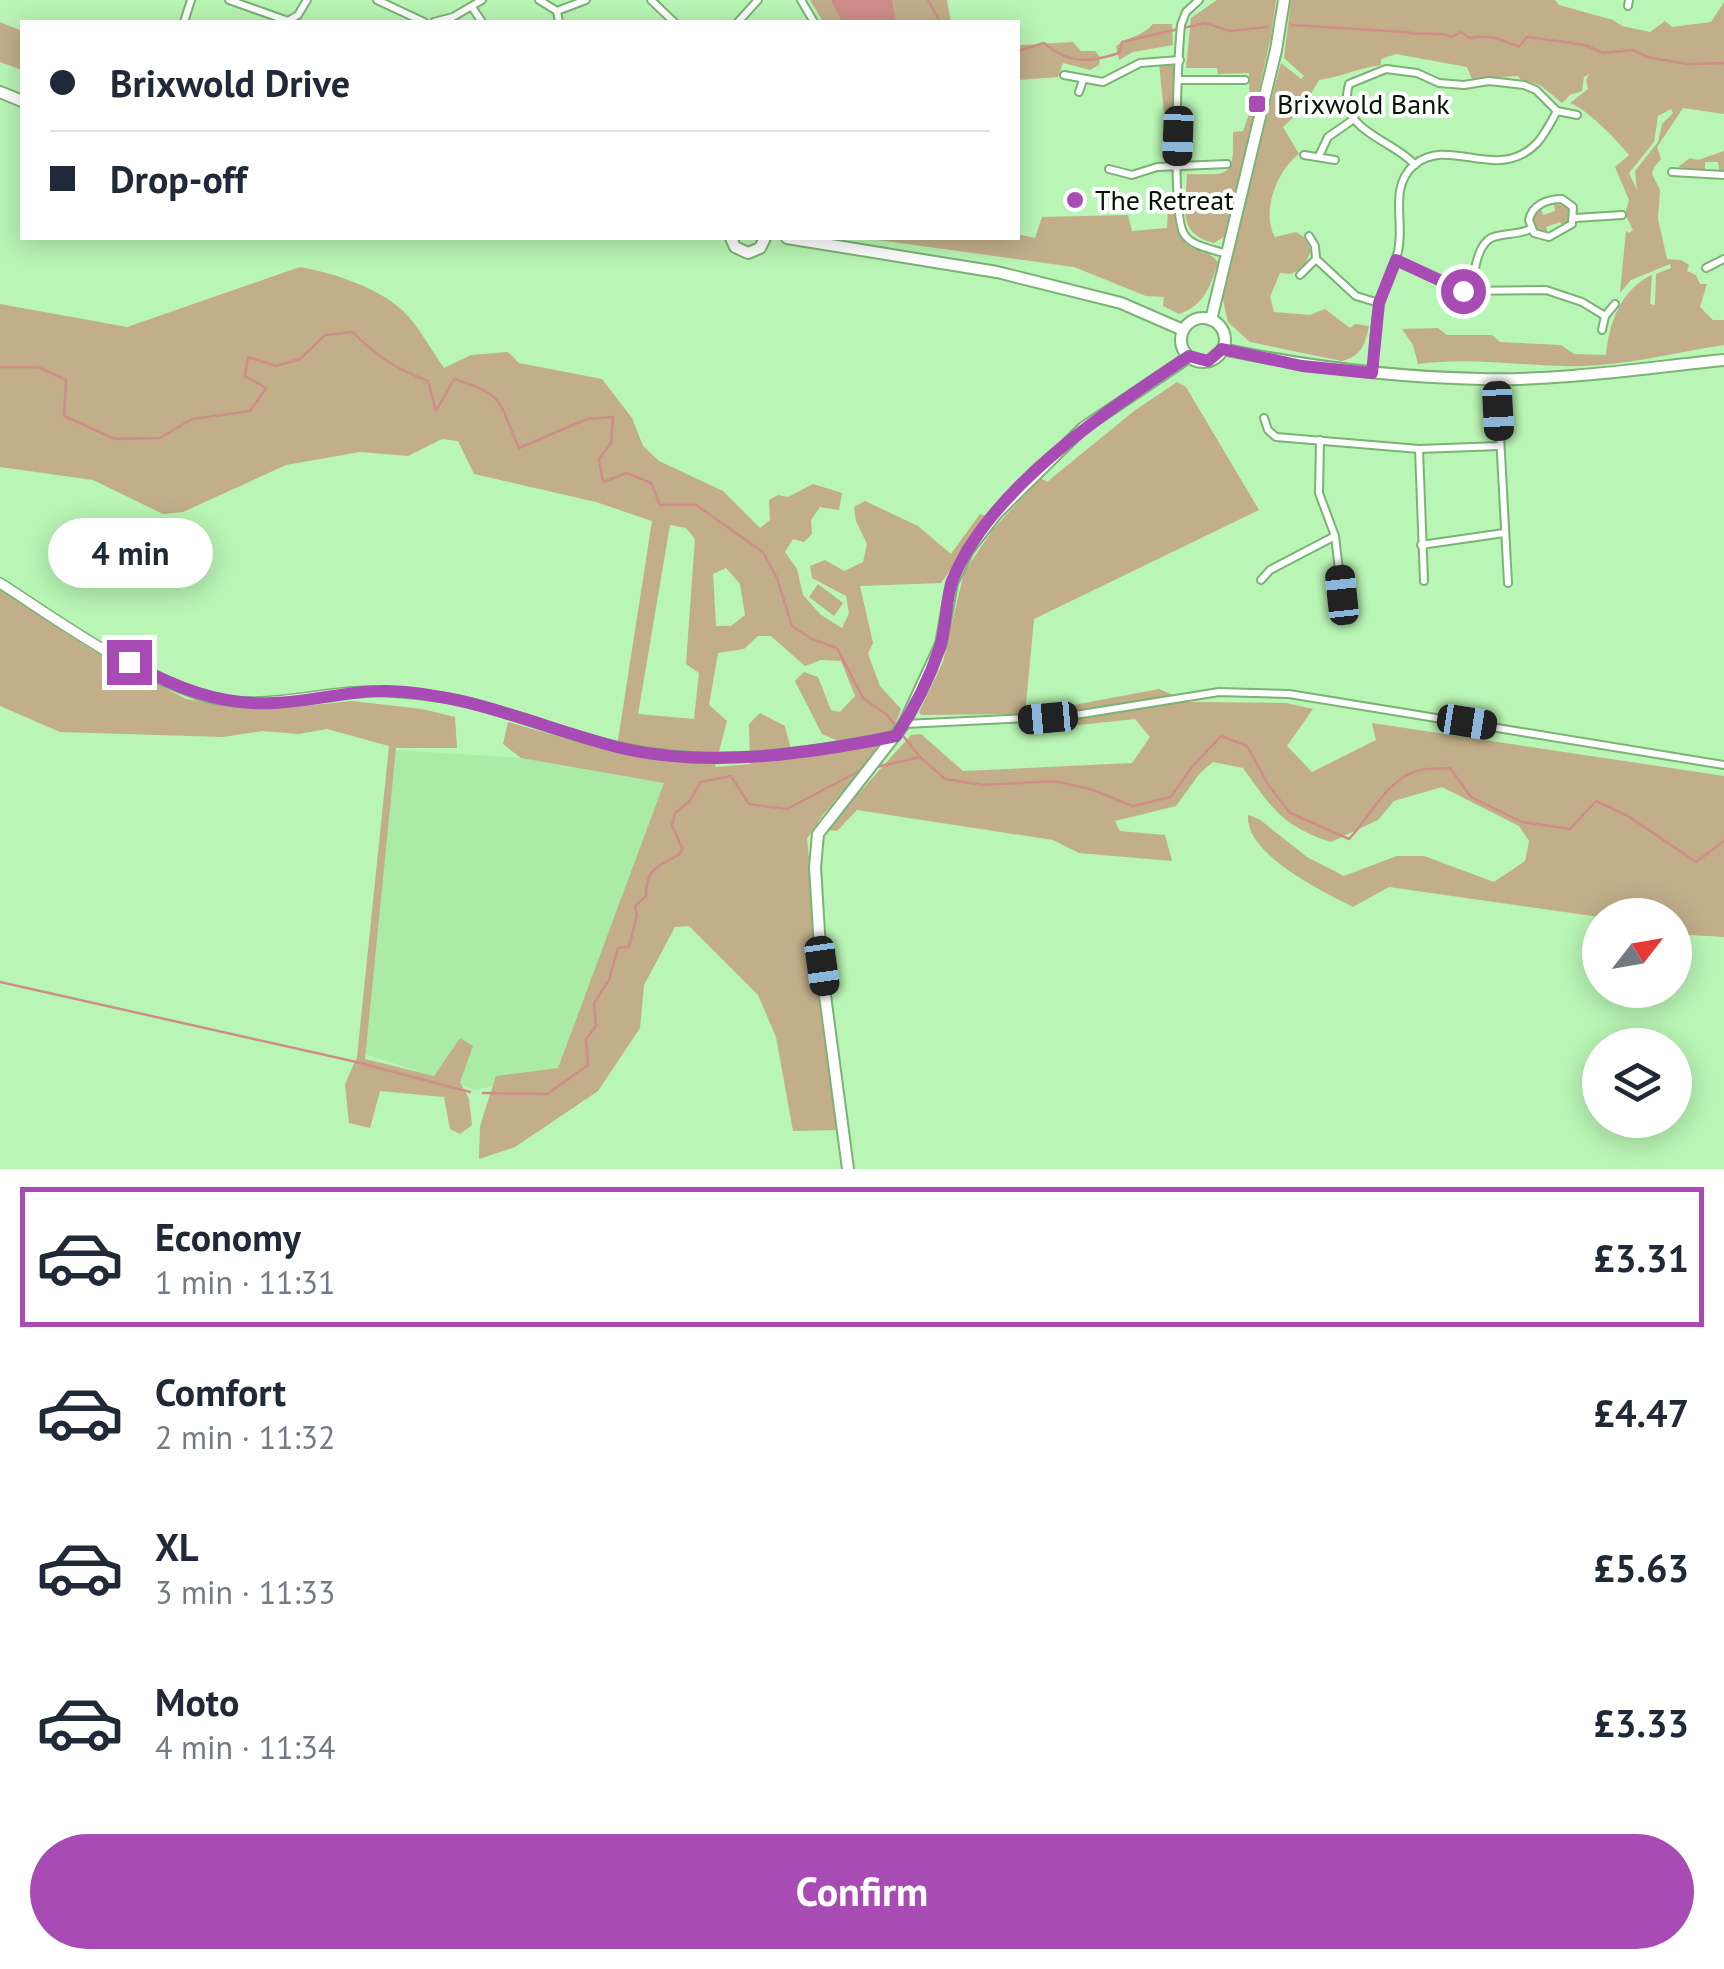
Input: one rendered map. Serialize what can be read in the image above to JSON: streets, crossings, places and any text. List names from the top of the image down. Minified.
{"places":{"transit":["Brixwold Bank"],"other":["The Retreat"]},"north":"top right","page":{"banner":["Brixwold Drive","Drop-off"],"bubble":"4 min","list":[{"name":"Economy","note":"1 min · 11:31","value":"£3.31"},{"name":"Comfort","note":"2 min · 11:32","value":"£4.47"},{"name":"XL","note":"3 min · 11:33","value":"£5.63"},{"name":"Moto","note":"4 min · 11:34","value":"£3.33"}],"buttons":"Confirm"}}
